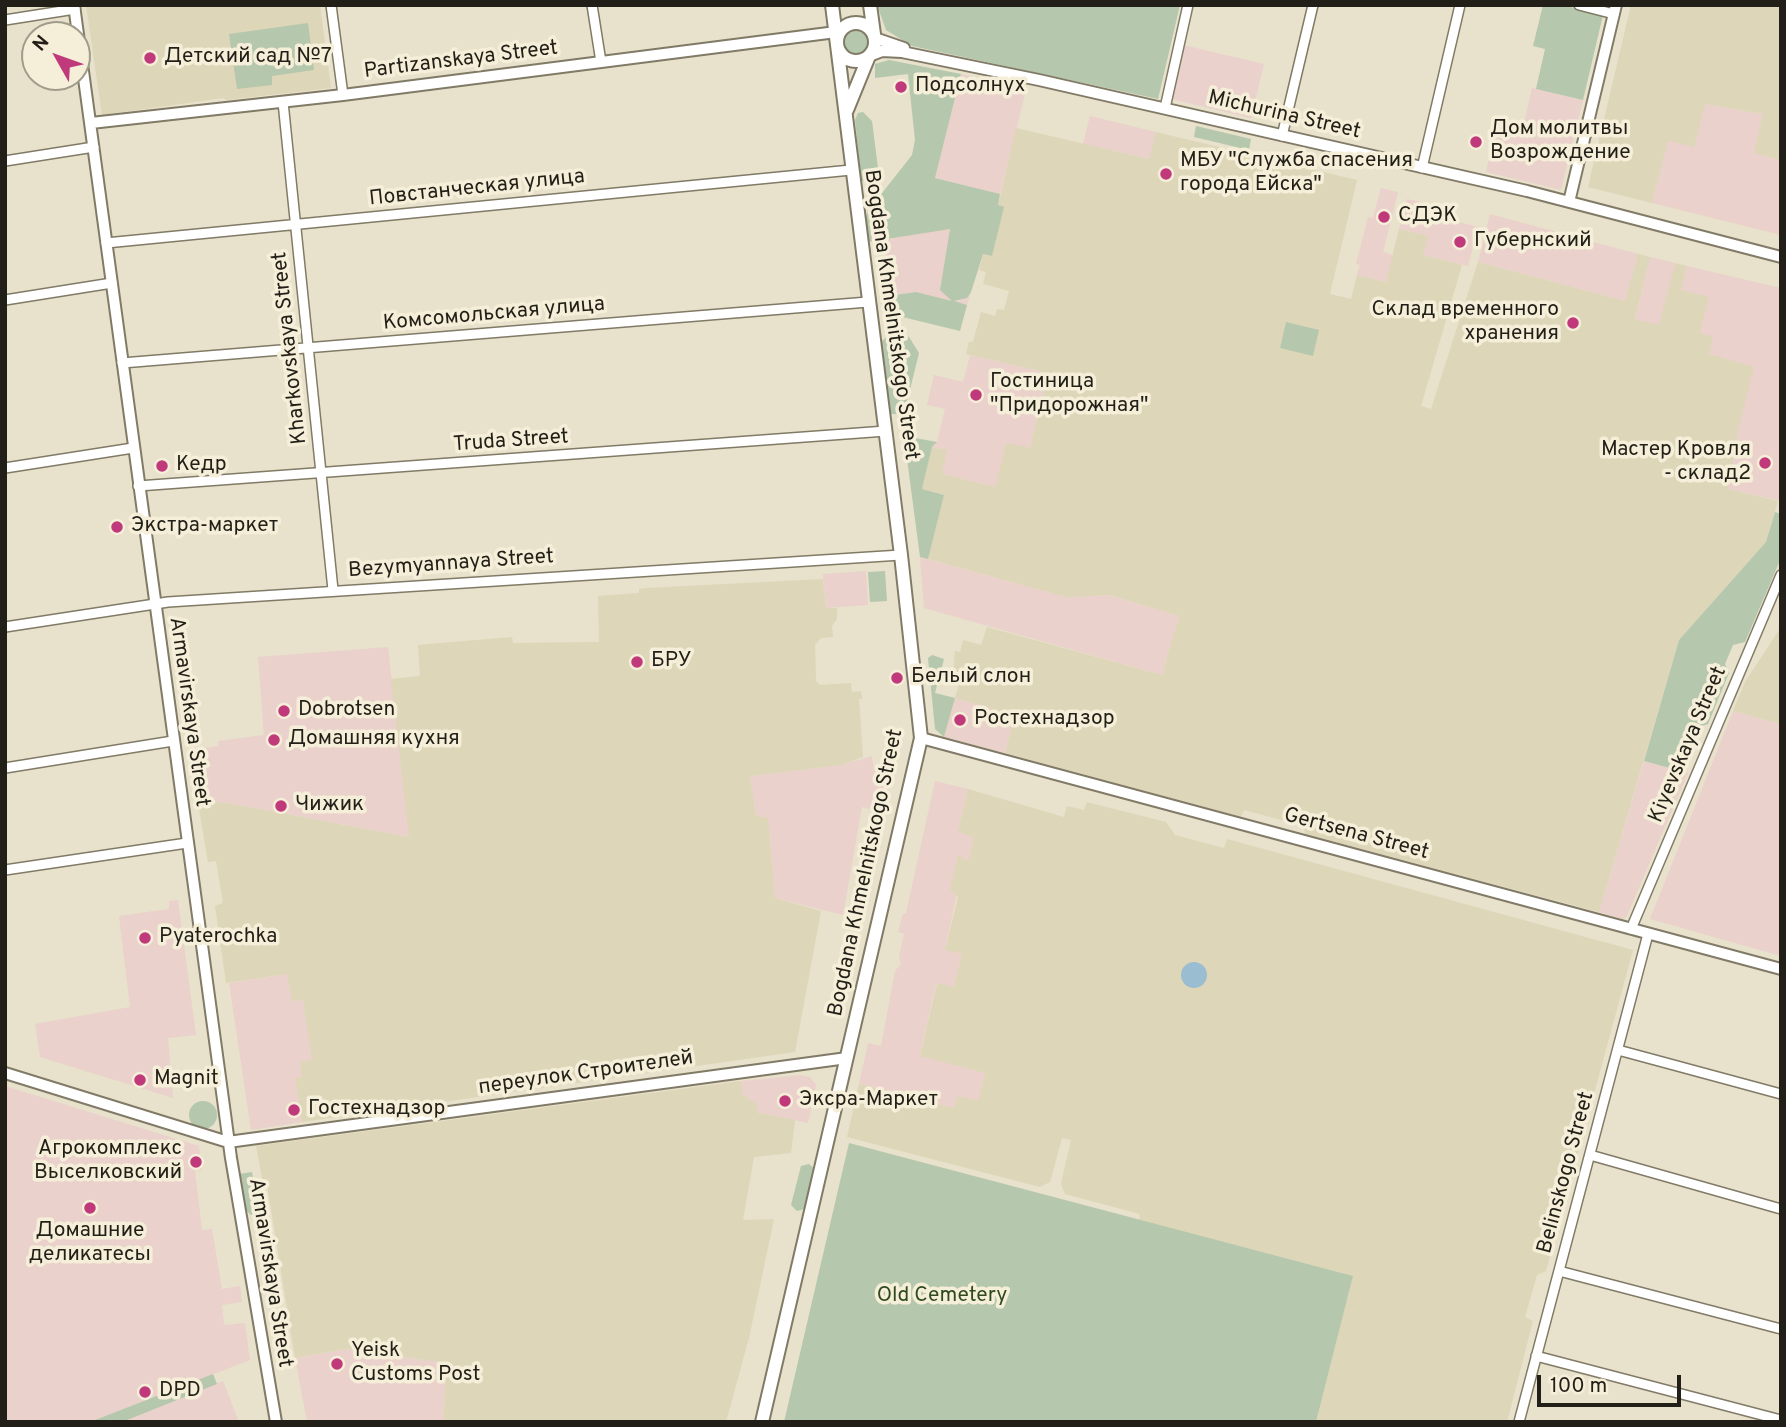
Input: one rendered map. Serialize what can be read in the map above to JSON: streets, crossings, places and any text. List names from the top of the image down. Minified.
{"streets":{"main road":["Bogdana Khmelnitskogo Street"],"street":["Partizanskaya Street","Michurina Street","Повстанческая улица","Комсомольская улица","Kharkovskaya Street","Truda Street","Bezymyannaya Street","Armavirskaya Street","Kiyevskaya Street","Gertsena Street","переулок Строителей","Belinskogo Street"]},"crossings":[["Partizanskaya Street","Michurina Street"],["Partizanskaya Street","Bogdana Khmelnitskogo Street"],["Partizanskaya Street","Kharkovskaya Street"],["Partizanskaya Street","Armavirskaya Street"],["Michurina Street","Bogdana Khmelnitskogo Street"],["Повстанческая улица","Bogdana Khmelnitskogo Street"],["Повстанческая улица","Kharkovskaya Street"],["Повстанческая улица","Armavirskaya Street"],["Комсомольская улица","Bogdana Khmelnitskogo Street"],["Комсомольская улица","Kharkovskaya Street"],["Комсомольская улица","Armavirskaya Street"],["Bogdana Khmelnitskogo Street","Truda Street"],["Bogdana Khmelnitskogo Street","Bezymyannaya Street"],["Bogdana Khmelnitskogo Street","Gertsena Street"],["Bogdana Khmelnitskogo Street","переулок Строителей"],["Kharkovskaya Street","Truda Street"],["Kharkovskaya Street","Bezymyannaya Street"],["Truda Street","Armavirskaya Street"],["Bezymyannaya Street","Armavirskaya Street"],["Armavirskaya Street","переулок Строителей"],["Kiyevskaya Street","Gertsena Street"],["Gertsena Street","Belinskogo Street"]],"parks":["Old Cemetery"],"places":["Детский сад №7","Подсолнух","Дом молитвы Возрождение","МБУ \"Служба спасения города Ейска\"","СДЭК","Губернский","Склад временного хранения","Гостиница \"Придорожная\"","Мастер Кровля - склад2","Кедр","Экстра-маркет","БРУ","Белый слон","Dobrotsen","Ростехнадзор","Домашняя кухня","Чижик","Pyaterochka","Magnit","Эксра-Маркет","Гостехнадзор","Агрокомплекс Выселковский","Домашние деликатесы","Yeisk Customs Post","DPD"],"scale_bar":"100 m","north":"top left"}
